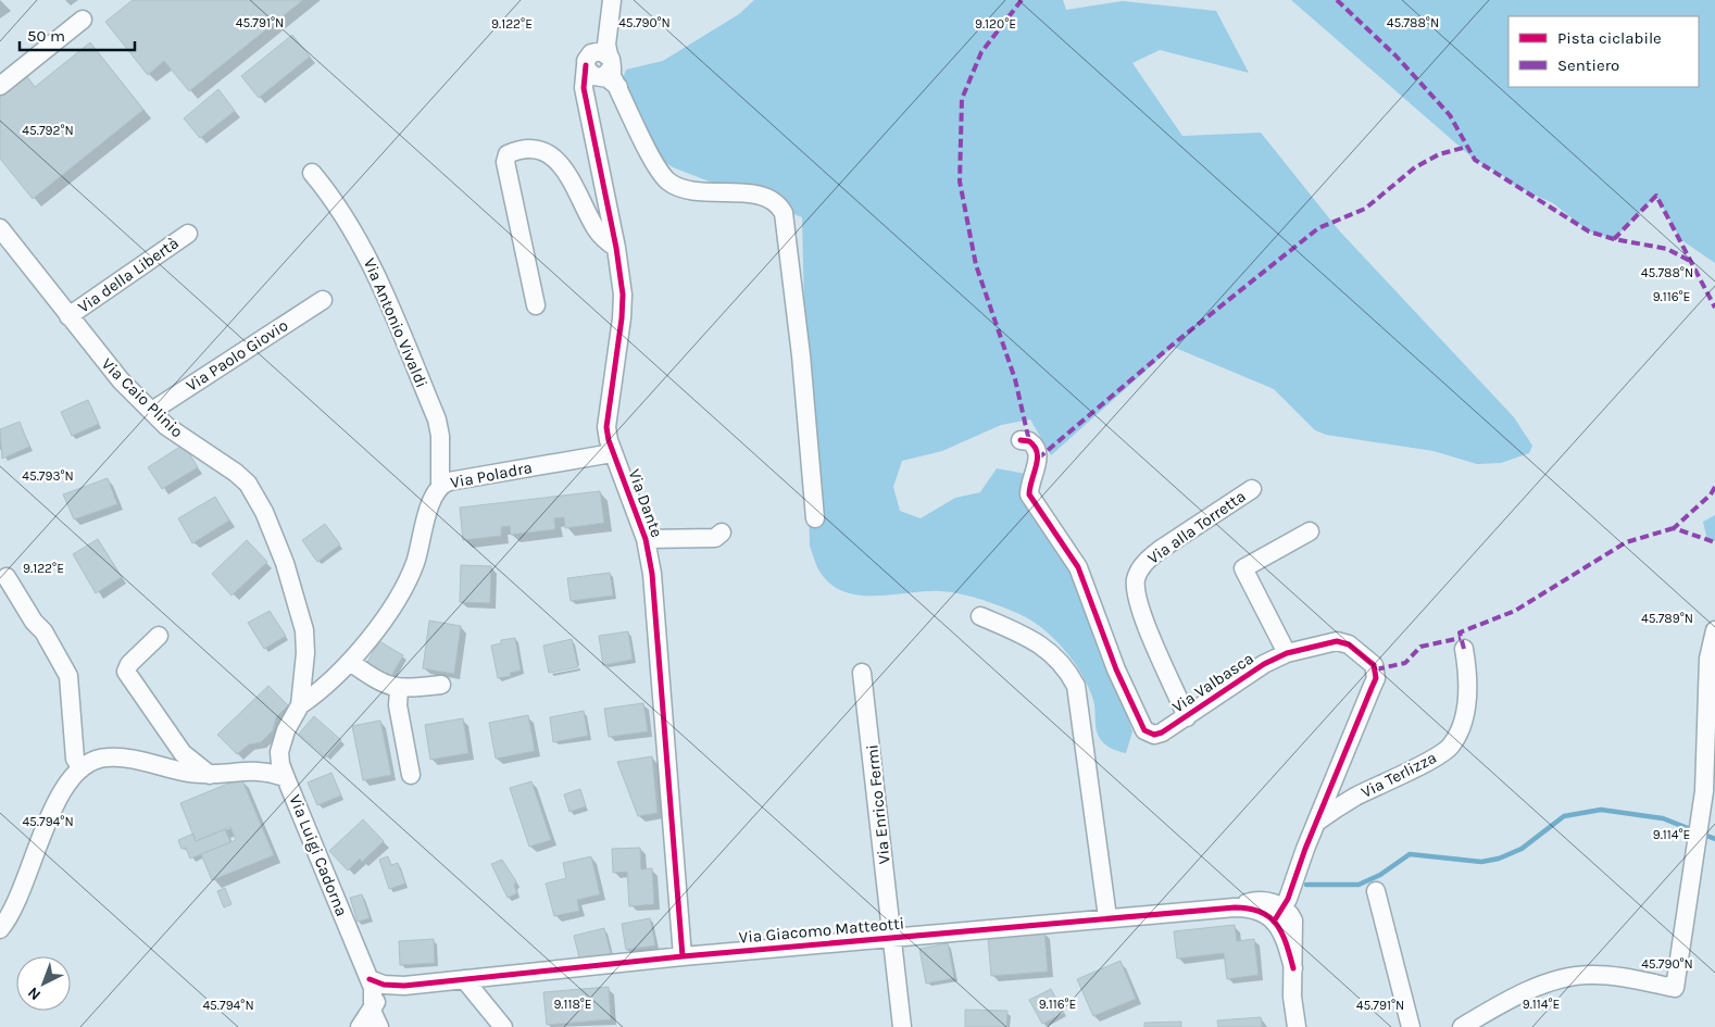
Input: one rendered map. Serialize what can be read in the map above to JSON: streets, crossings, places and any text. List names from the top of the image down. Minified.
{"streets":{"street":["Via della Libertà","Via Antonio Vivaldi","Via Paolo Giovio","Via Caio Plinio","Via Poladra","Via Dante","Via alla Torretta","Via Valbasca","Via Terlizza","Via Enrico Fermi","Via Luigi Cadorna","Via Giacomo Matteotti"]},"crossings":[["Via della Libertà","Via Caio Plinio"],["Via Antonio Vivaldi","Via Poladra"],["Via Paolo Giovio","Via Caio Plinio"],["Via Caio Plinio","Via Poladra"],["Via Caio Plinio","Via Luigi Cadorna"],["Via Poladra","Via Dante"],["Via Dante","Via Giacomo Matteotti"],["Via alla Torretta","Via Valbasca"],["Via Valbasca","Via Terlizza"],["Via Valbasca","Via Giacomo Matteotti"],["Via Enrico Fermi","Via Giacomo Matteotti"],["Via Luigi Cadorna","Via Giacomo Matteotti"]],"legend":["Pista ciclabile","Sentiero"],"scale_bar":"50 m","north":"bottom left","coordinates":["45.788°N","45.791°N","45.790°N","9.122°E","9.120°E","45.792°N","9.116°E","45.793°N","45.789°N","45.794°N","9.114°E","9.118°E"]}
